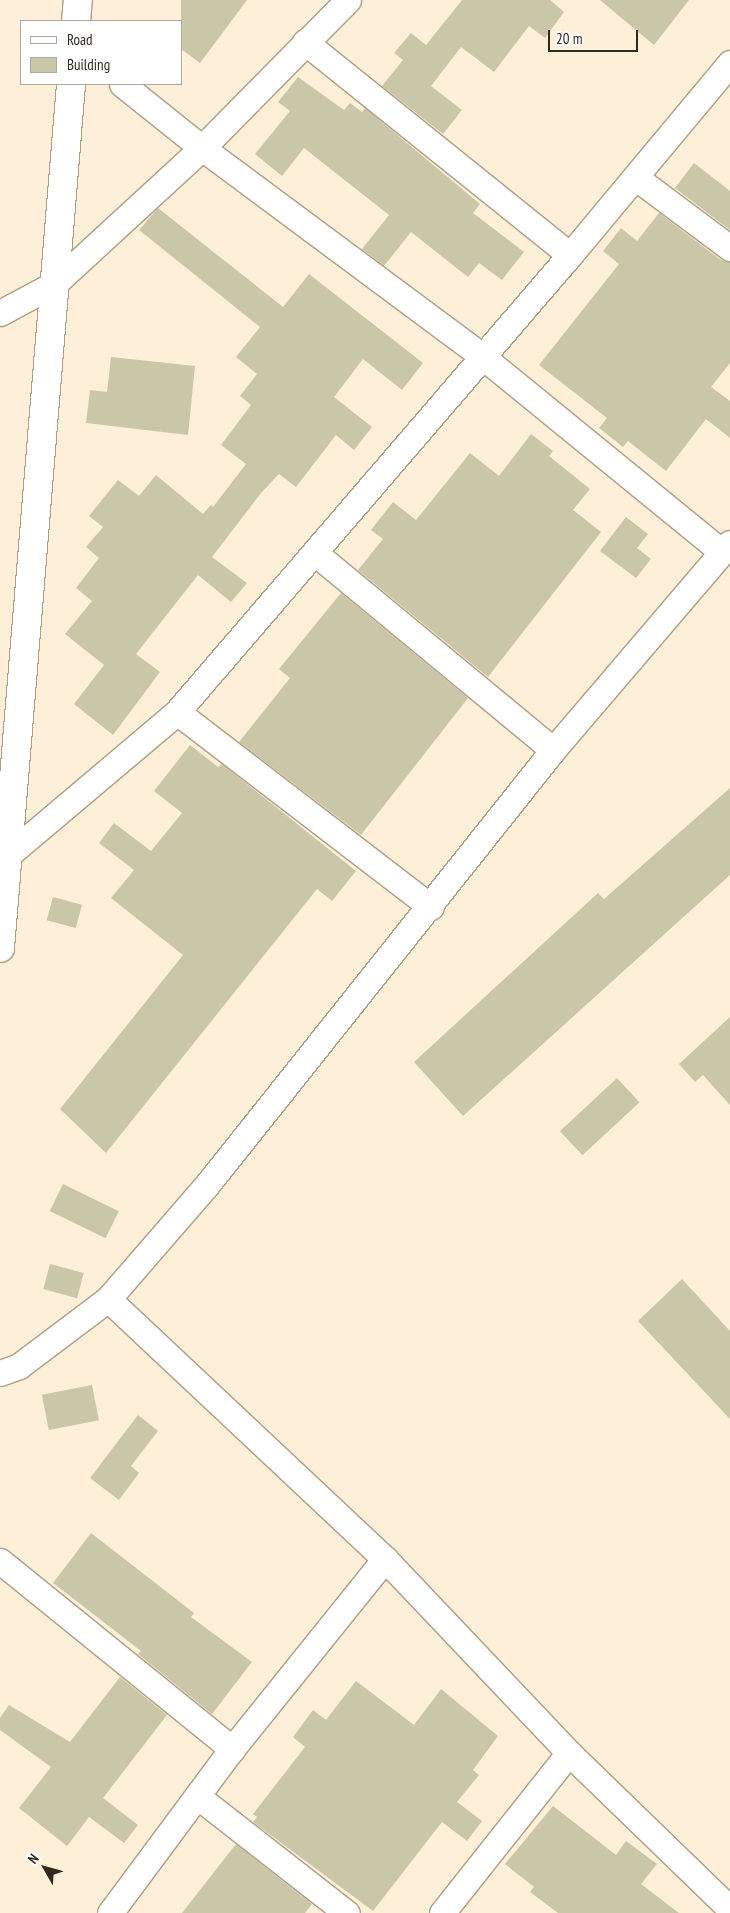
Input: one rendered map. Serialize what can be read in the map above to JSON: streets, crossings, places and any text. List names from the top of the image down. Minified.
{"legend":["Road","Building"],"scale_bar":"20 m","north":"top left"}
